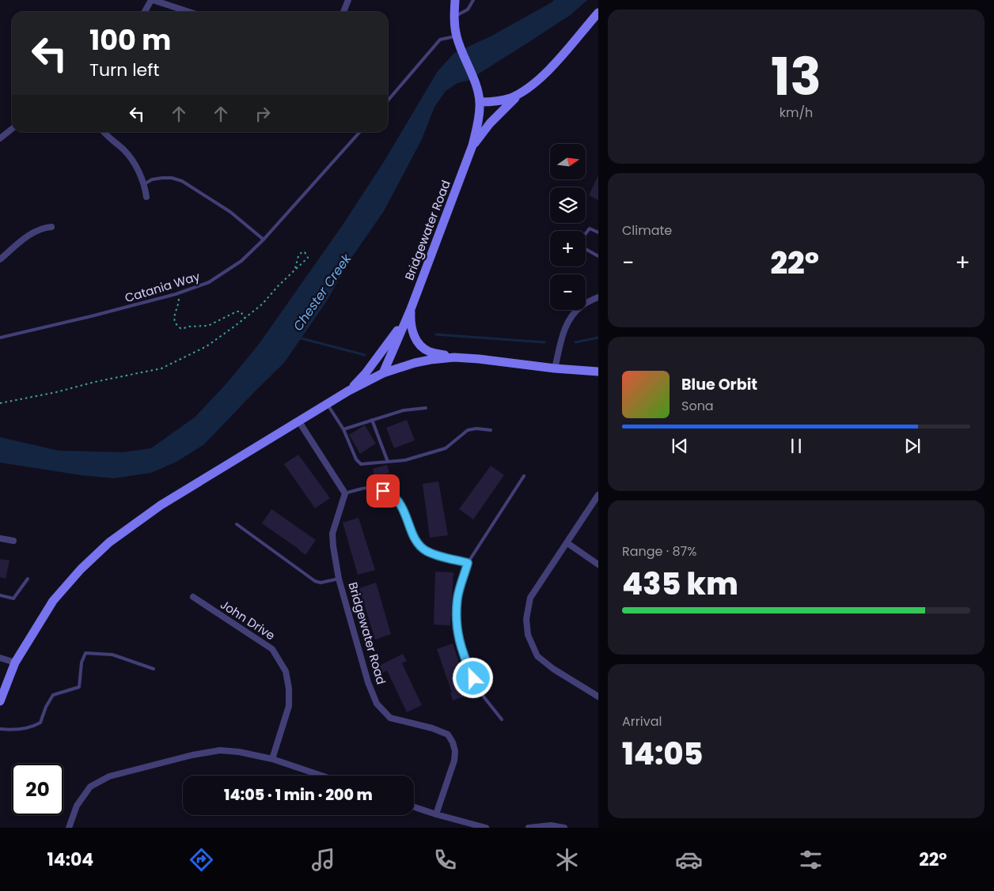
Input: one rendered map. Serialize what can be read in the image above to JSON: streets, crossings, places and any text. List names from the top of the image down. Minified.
{"streets":{"street":["Bridgewater Road","John Drive"],"lane":["Catania Way"]},"water":["Chester Creek"],"north":"right","page":{"tile":[["13","km/h"],"Climate",["Range · 87%","435 km"],["Arrival","14:05"]],"turn":["100 m","Turn left"],"map_buttons":["+","−"],"heat":["−","22°","+"],"song":["Blue Orbit","Sona"],"limit":"20","trip":"14:05 · 1 min · 200 m","tabs":["14:04","22°"]}}
